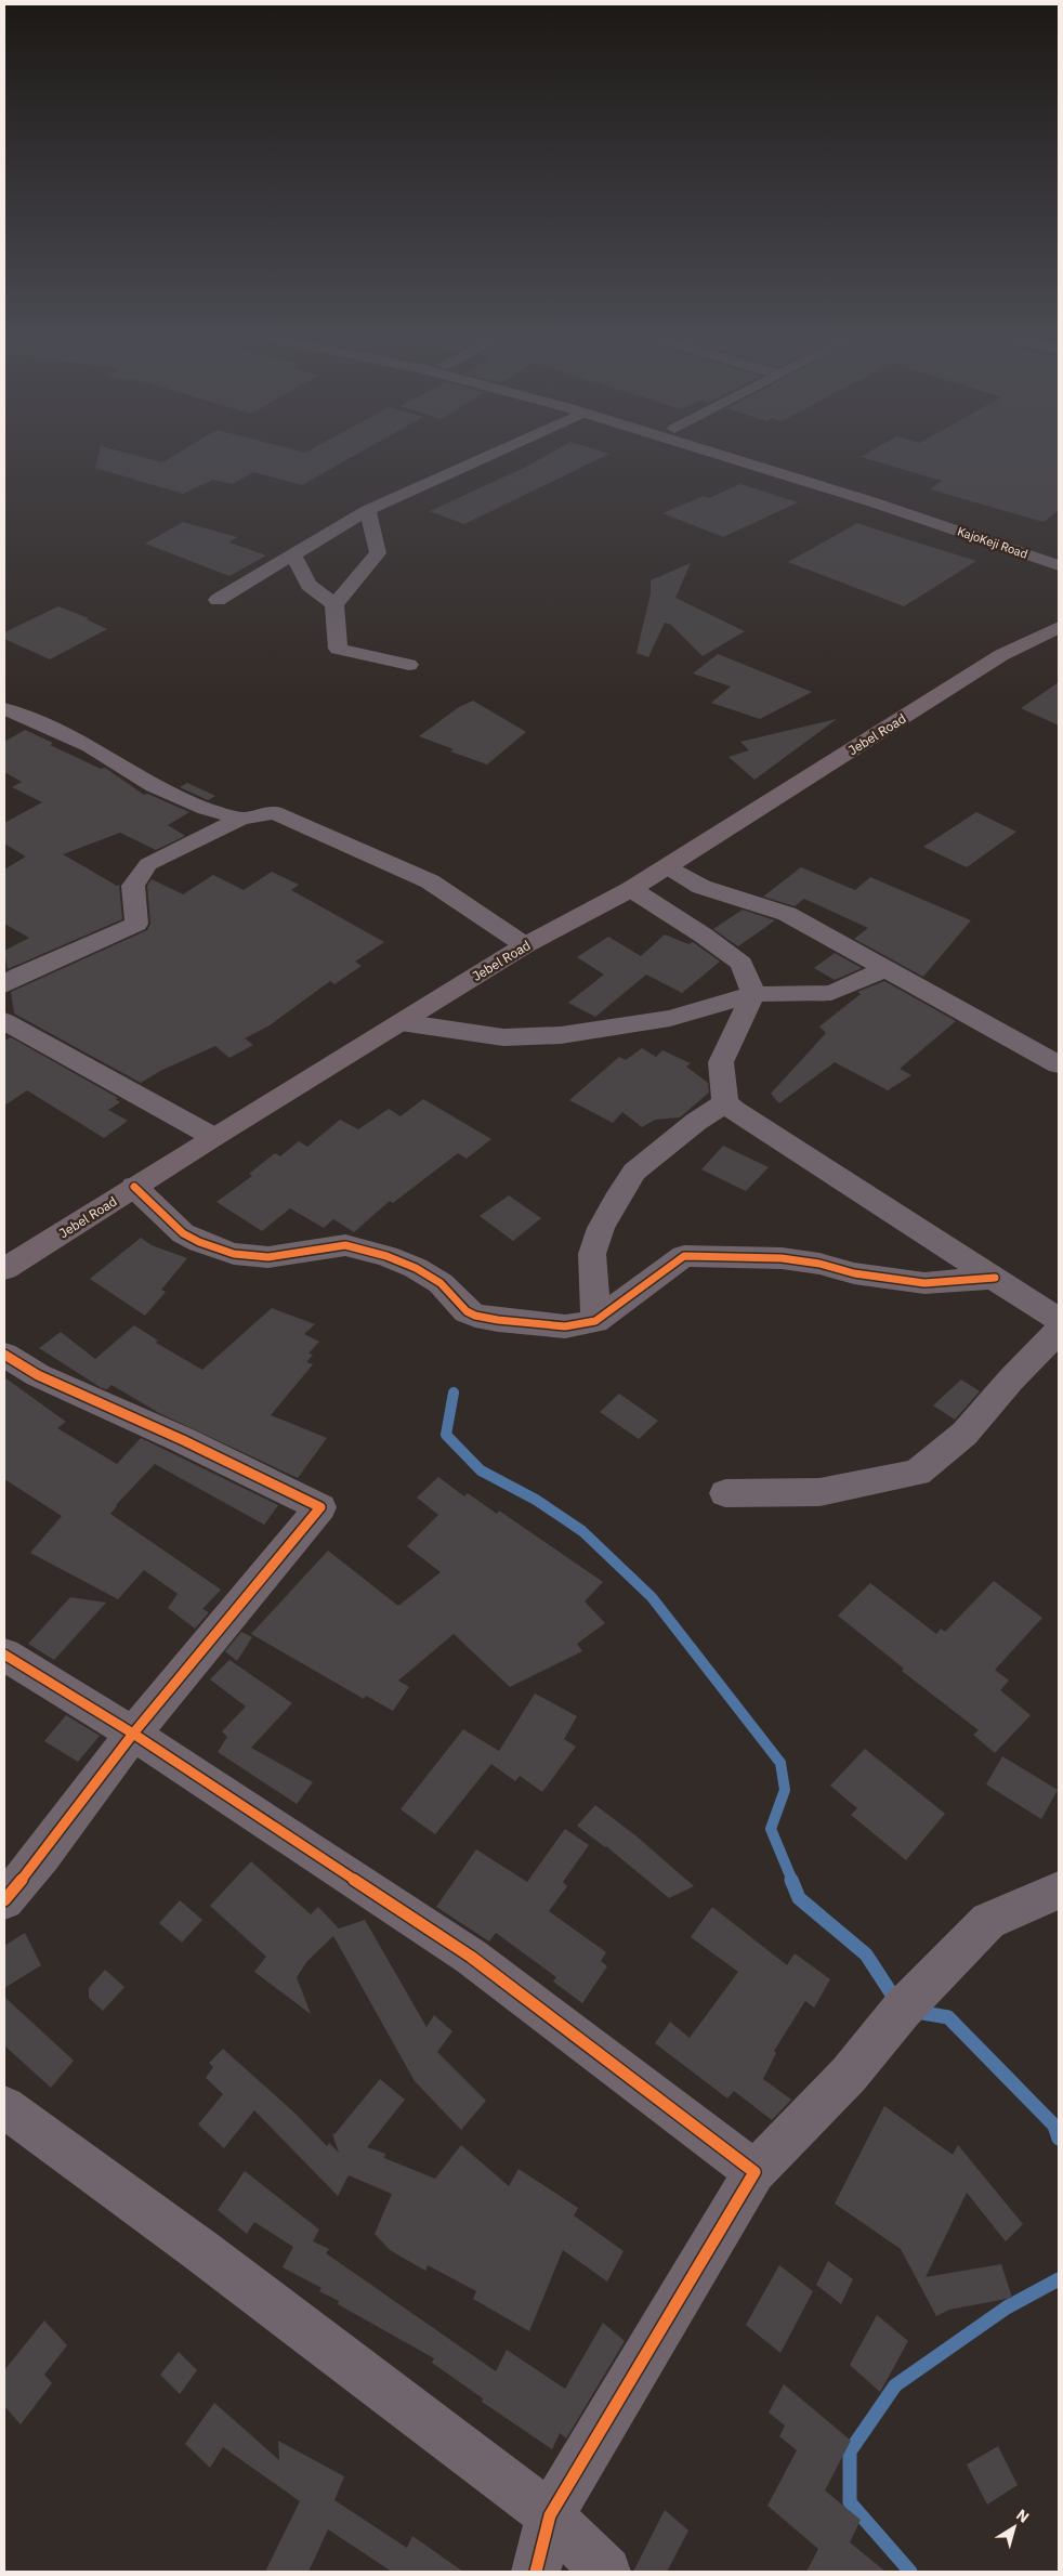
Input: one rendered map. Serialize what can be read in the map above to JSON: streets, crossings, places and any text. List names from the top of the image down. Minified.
{"streets":{"main road":["KajoKeji Road","Jebel Road"]},"north":"top right"}
